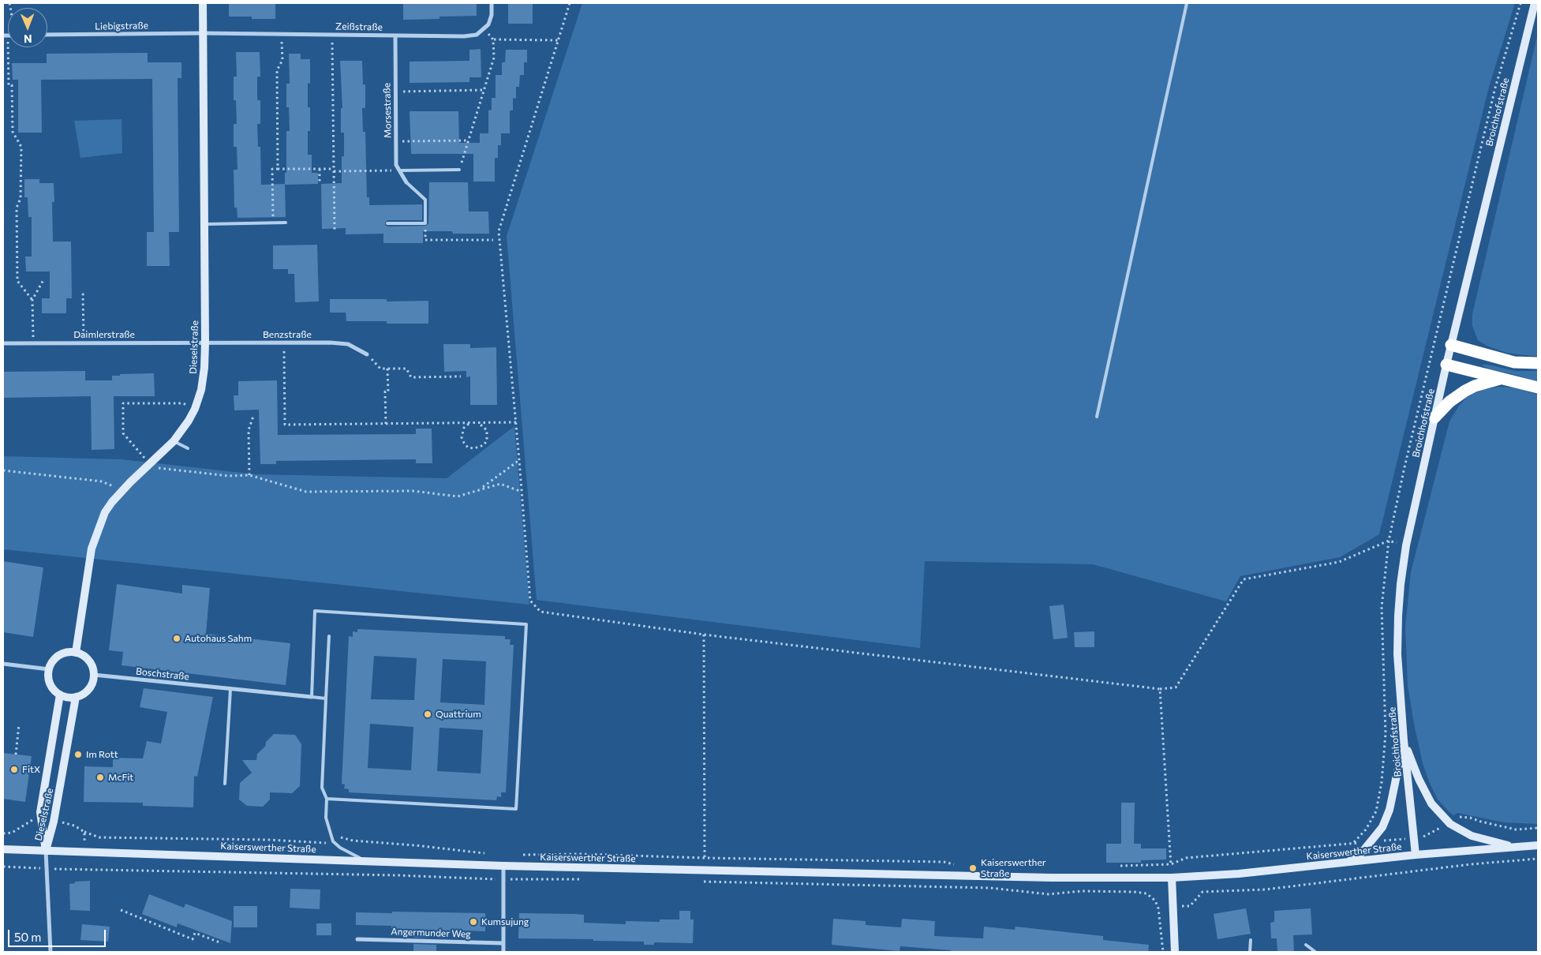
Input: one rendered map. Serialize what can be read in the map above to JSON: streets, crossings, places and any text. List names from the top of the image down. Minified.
{"streets":{"main road":["Broichhofstraße","Dieselstraße","Kaiserswerther Straße"],"street":["Liebigstraße","Zeißstraße","Morsestraße","Daimlerstraße","Benzstraße","Boschstraße","Angermunder Weg"]},"crossings":[["Liebigstraße","Zeißstraße"],["Liebigstraße","Dieselstraße"],["Zeißstraße","Morsestraße"],["Zeißstraße","Dieselstraße"],["Broichhofstraße","Kaiserswerther Straße"],["Daimlerstraße","Benzstraße"],["Daimlerstraße","Dieselstraße"],["Benzstraße","Dieselstraße"],["Dieselstraße","Boschstraße"],["Dieselstraße","Kaiserswerther Straße"]],"places":["Autohaus Sahm","Quattrium","Im Rott","FitX","McFit","Kaiserswerther Straße","Kumsujung"],"scale_bar":"50 m","north":"bottom"}
